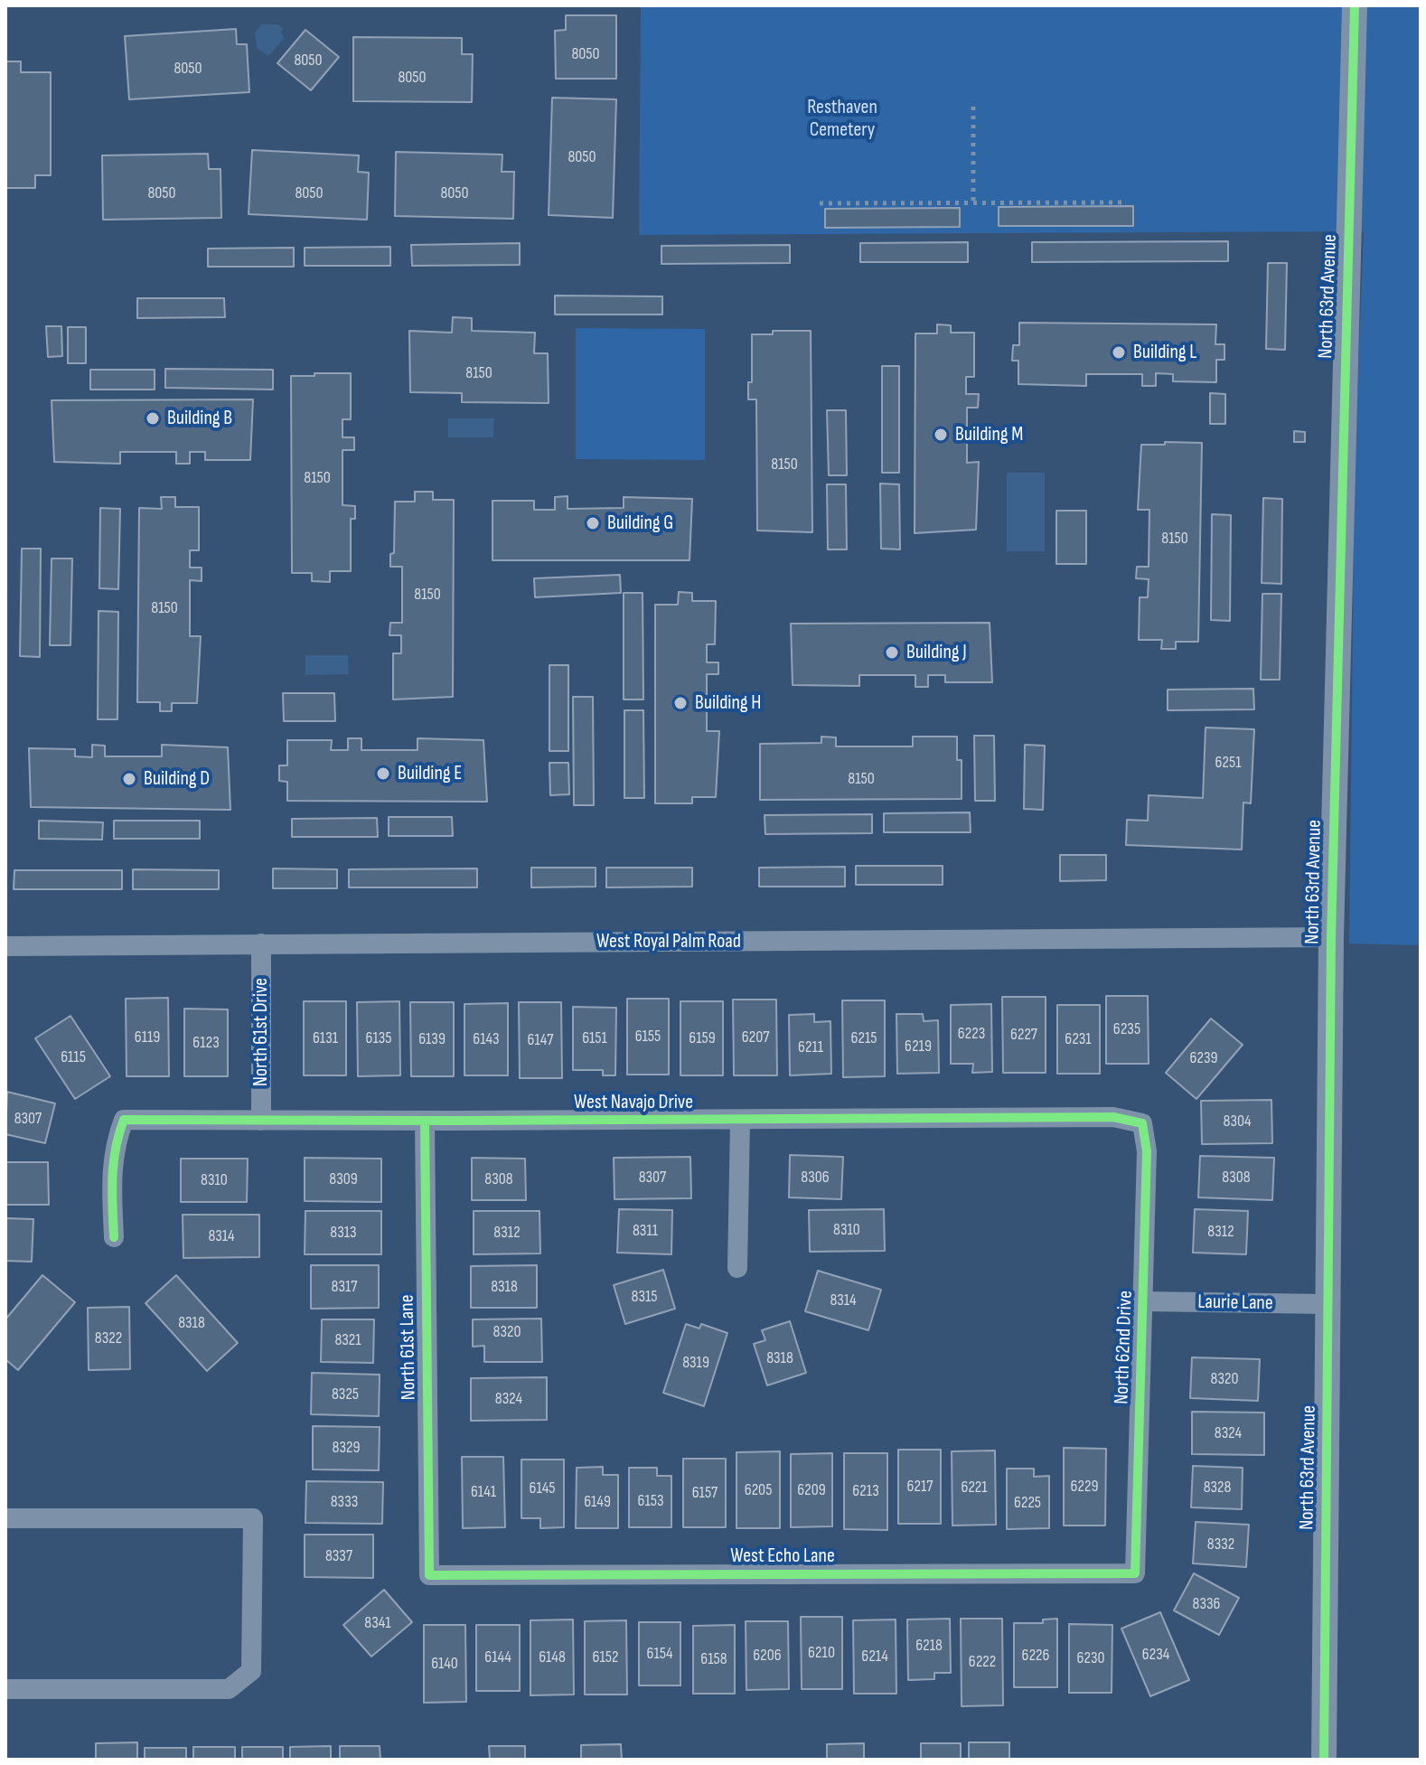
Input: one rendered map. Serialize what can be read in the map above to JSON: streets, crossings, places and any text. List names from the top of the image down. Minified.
{"streets":{"street":["North 63rd Avenue","West Royal Palm Road","North 61st Drive","West Navajo Drive","Laurie Lane","North 61st Lane","North 62nd Drive","West Echo Lane"]},"crossings":[["North 63rd Avenue","West Royal Palm Road"],["North 63rd Avenue","Laurie Lane"],["West Royal Palm Road","North 61st Drive"],["North 61st Drive","West Navajo Drive"],["West Navajo Drive","North 61st Lane"],["West Navajo Drive","North 62nd Drive"],["Laurie Lane","North 62nd Drive"],["North 61st Lane","West Echo Lane"],["North 62nd Drive","West Echo Lane"]],"parks":["Resthaven Cemetery"],"places":["Building L","Building B","Building M","Building G","Building J","Building H","Building E","Building D"],"house_numbers":["8050","8050","8050","8050","8050","8050","8050","8050","8150","8150","8150","8150","8150","8150","6251","8150","6235","6223","6227","6155","6119","6207","6131","6135","6151","6159","6215","6139","6143","6231","6147","6123","6219","6211","6115","6239","8307","8304","8307","8306","8308","8309","8308","8310","8310","8311","8312","8313","8312","8314","8317","8318","8315","8314","8318","8320","8322","8321","8318","8319","8320","8325","8324","8324","8329","6217","6229","6221","8328","6145","6205","6209","6213","6141","6157","6153","8333","6149","6225","8332","8337","8336","8341","6218","6210","6154","6234","6206","6226","6214","6144","6148","6152","6230","6158","6222","6140"]}
